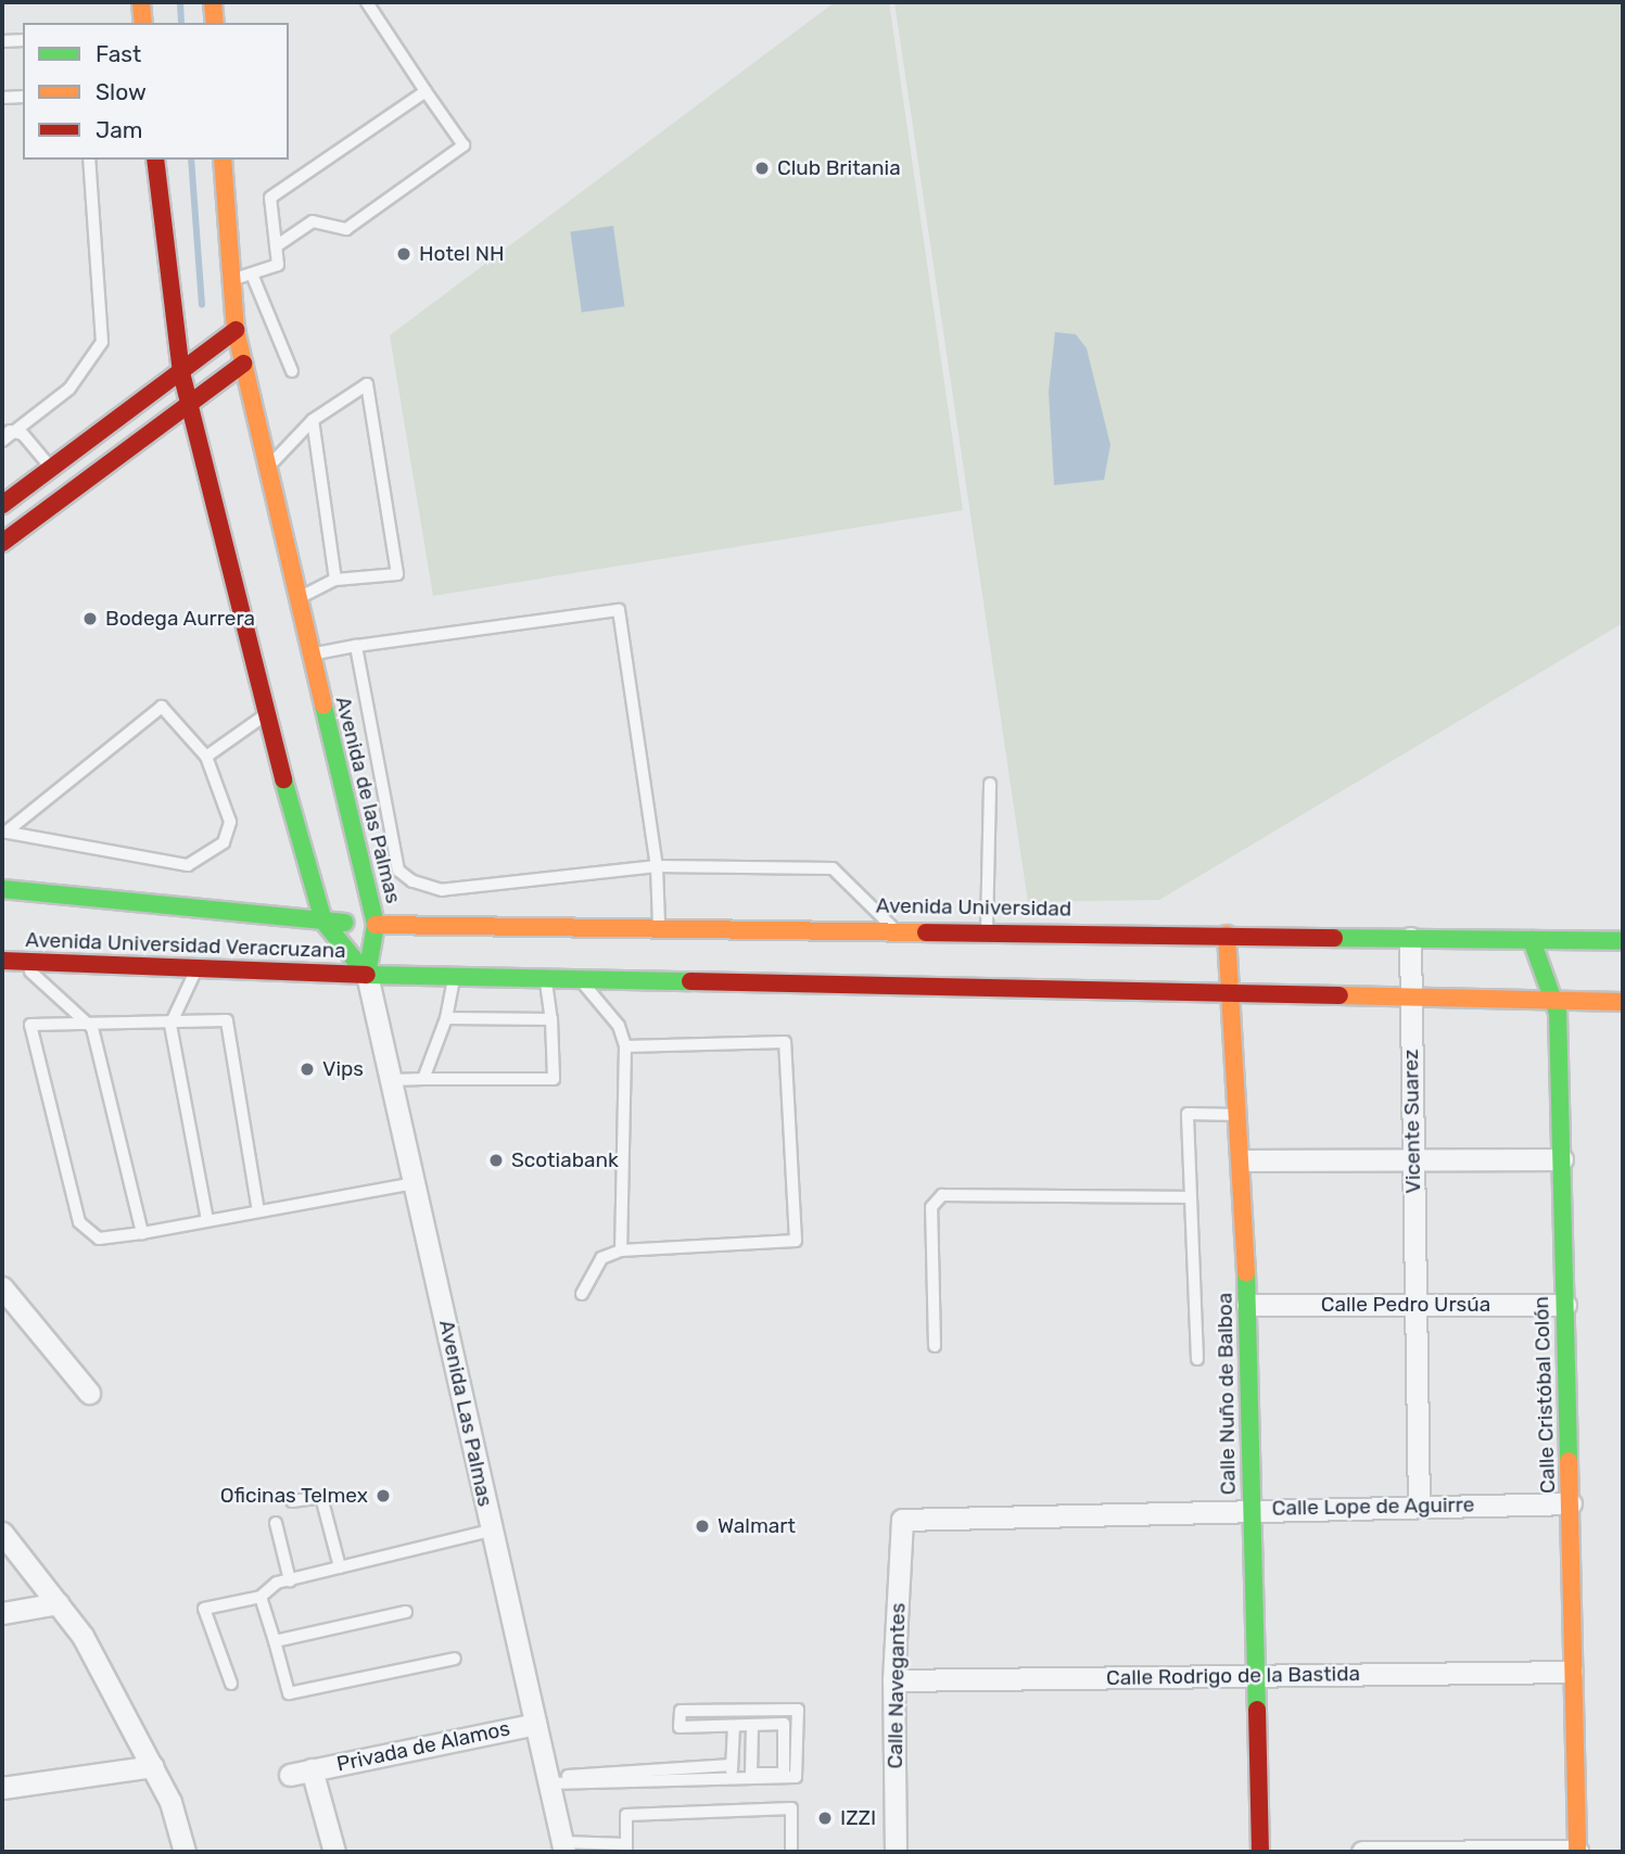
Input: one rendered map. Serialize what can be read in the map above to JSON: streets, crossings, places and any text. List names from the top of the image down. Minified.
{"streets":{"main road":["Avenida de las Palmas","Avenida Universidad","Avenida Universidad Veracruzana","Calle Nuño de Balboa","Calle Cristóbal Colón"],"street":["Vicente Suarez","Calle Pedro Ursúa","Avenida Las Palmas","Calle Lope de Aguirre","Calle Rodrigo de la Bastida","Calle Navegantes","Privada de Alamos"]},"crossings":[["Avenida de las Palmas","Avenida Universidad"],["Avenida de las Palmas","Avenida Universidad Veracruzana"],["Avenida de las Palmas","Avenida Las Palmas"],["Avenida Universidad","Avenida Universidad Veracruzana"],["Avenida Universidad","Vicente Suarez"],["Avenida Universidad","Calle Nuño de Balboa"],["Avenida Universidad","Calle Cristóbal Colón"],["Avenida Universidad Veracruzana","Avenida Las Palmas"],["Vicente Suarez","Calle Pedro Ursúa"],["Vicente Suarez","Calle Lope de Aguirre"],["Calle Pedro Ursúa","Calle Nuño de Balboa"],["Calle Pedro Ursúa","Calle Cristóbal Colón"],["Calle Nuño de Balboa","Calle Lope de Aguirre"],["Calle Nuño de Balboa","Calle Rodrigo de la Bastida"],["Calle Cristóbal Colón","Calle Lope de Aguirre"],["Calle Cristóbal Colón","Calle Rodrigo de la Bastida"],["Avenida Las Palmas","Privada de Alamos"],["Calle Lope de Aguirre","Calle Navegantes"],["Calle Rodrigo de la Bastida","Calle Navegantes"]],"places":["Club Britania","Hotel NH","Bodega Aurrera","Vips","Scotiabank","Oficinas Telmex","Walmart","IZZI"],"legend":["Fast","Slow","Jam"]}
